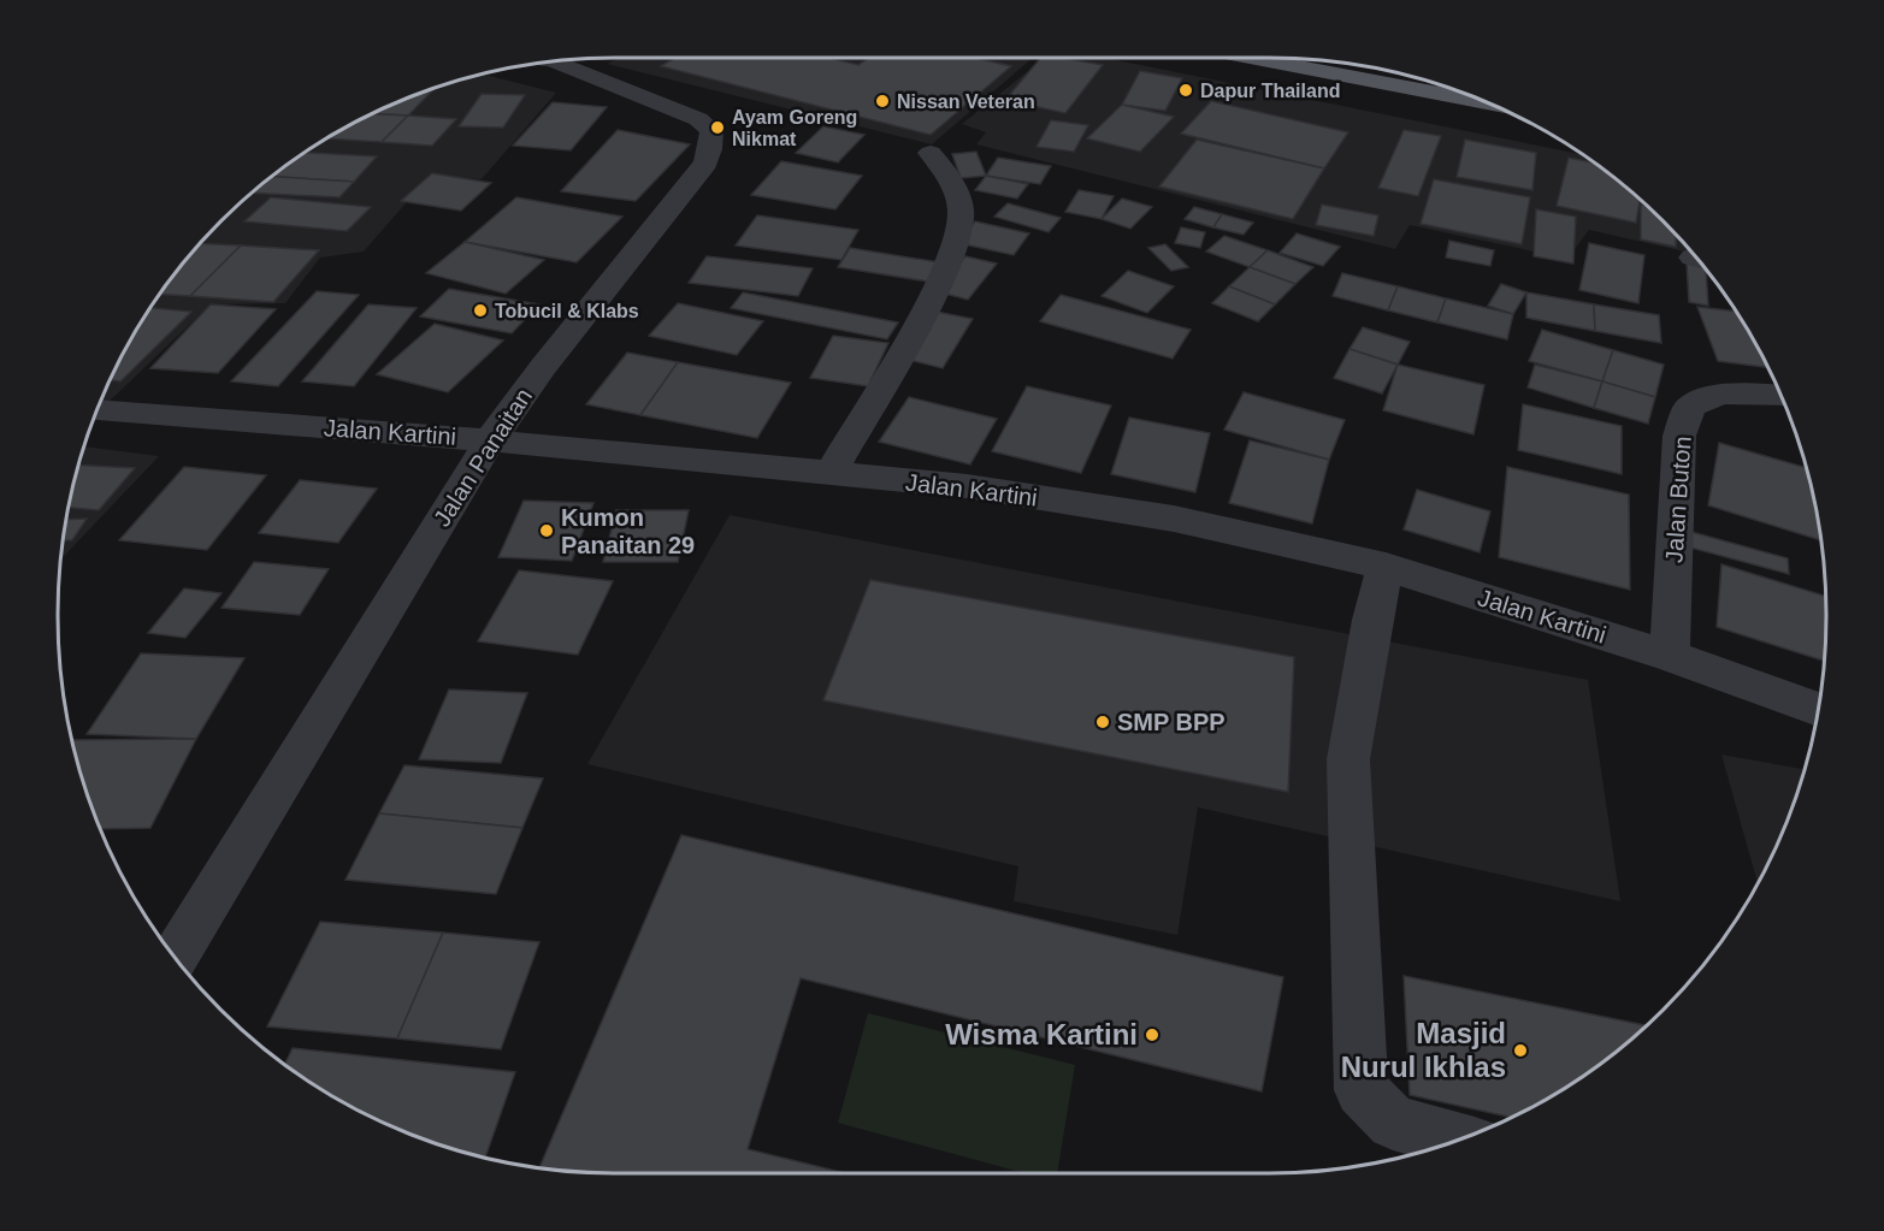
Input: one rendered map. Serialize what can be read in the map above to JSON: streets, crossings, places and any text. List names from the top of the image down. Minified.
{"streets":{"street":["Jalan Kartini","Jalan Panaitan","Jalan Buton"]},"crossings":[["Jalan Kartini","Jalan Panaitan"],["Jalan Kartini","Jalan Buton"]],"places":["Dapur Thailand","Nissan Veteran","Ayam Goreng Nikmat","Tobucil & Klabs","Kumon Panaitan 29","SMP BPP","Wisma Kartini","Masjid Nurul Ikhlas"]}
